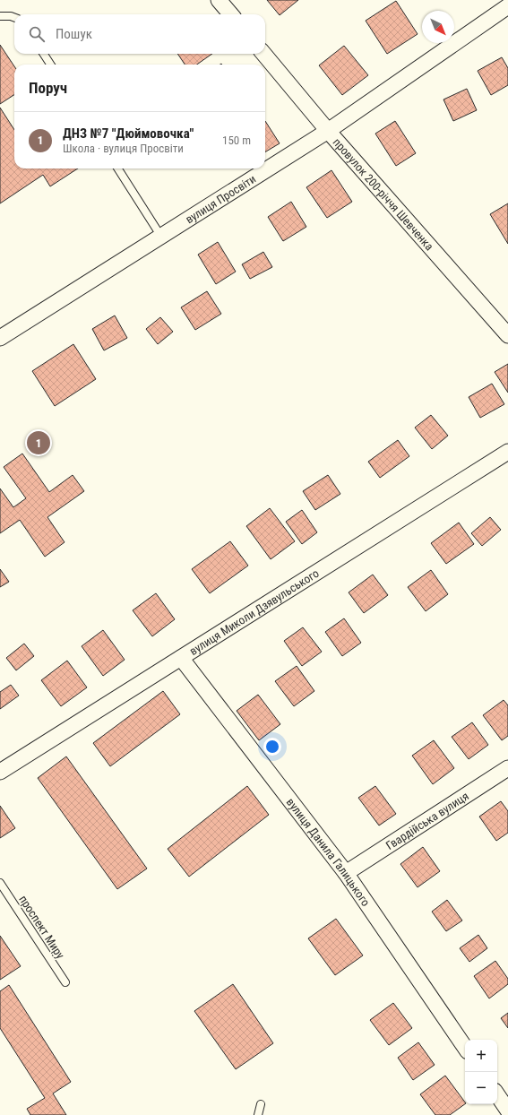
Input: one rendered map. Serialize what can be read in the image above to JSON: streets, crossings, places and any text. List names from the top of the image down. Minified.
{"streets":{"street":["провулок 200-річчя Шевченка","вулиця Просвіти","вулиця Миколи Дзявульського","Гвардійська вулиця","вулиця Данила Галицького"],"lane":["проспект Миру"]},"crossings":[["провулок 200-річчя Шевченка","вулиця Просвіти"],["вулиця Миколи Дзявульського","вулиця Данила Галицького"],["Гвардійська вулиця","вулиця Данила Галицького"]],"north":"bottom right","page":{"search":"Пошук","heading":"Поруч","list":[{"mark":"1","name":"ДНЗ №7 \"Дюймовочка\"","note":"Школа · вулиця Просвіти","value":"150 m"}],"pins":"1","map_buttons":["+","−"]}}
